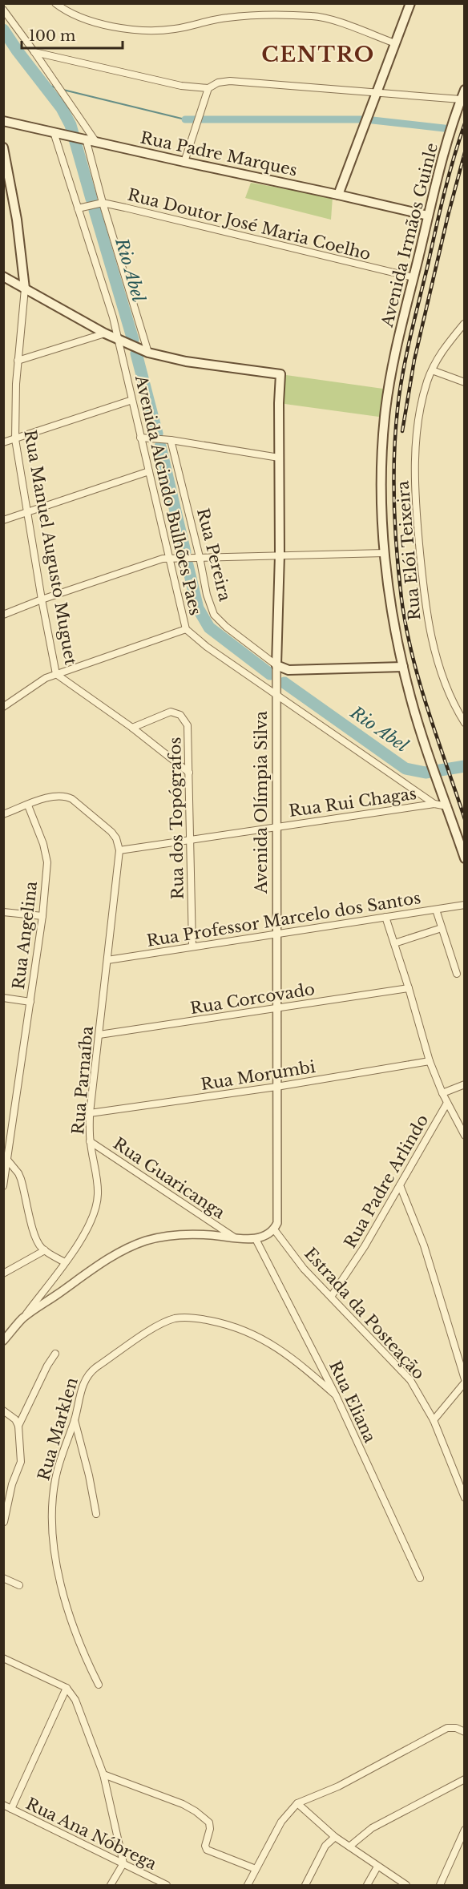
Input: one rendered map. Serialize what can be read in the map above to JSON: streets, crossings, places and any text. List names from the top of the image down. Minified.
{"streets":{"main road":["Rua Padre Marques","Avenida Irmãos Guinle","Rua Manuel Augusto Muguet","Rua Pereira","Avenida Olímpia Silva"],"street":["Rua Doutor José Maria Coelho","Avenida Alcindo Bulhões Paes","Rua Elói Teixeira","Rua Rui Chagas","Rua dos Topógrafos","Rua Professor Marcelo dos Santos","Rua Angelina","Rua Corcovado","Rua Morumbi","Rua Parnaíba","Rua Guaricanga","Rua Padre Arlindo","Estrada da Posteação","Rua Eliana","Rua Marklen","Rua Ana Nóbrega"]},"crossings":[["Rua Padre Marques","Avenida Irmãos Guinle"],["Rua Padre Marques","Avenida Alcindo Bulhões Paes"],["Rua Doutor José Maria Coelho","Avenida Irmãos Guinle"],["Rua Doutor José Maria Coelho","Avenida Alcindo Bulhões Paes"],["Avenida Irmãos Guinle","Rua Pereira"],["Avenida Irmãos Guinle","Rua Rui Chagas"],["Avenida Alcindo Bulhões Paes","Avenida Olímpia Silva"],["Avenida Alcindo Bulhões Paes","Rua Rui Chagas"],["Rua Manuel Augusto Muguet","Rua dos Topógrafos"],["Rua Pereira","Avenida Olímpia Silva"],["Avenida Olímpia Silva","Rua Rui Chagas"],["Avenida Olímpia Silva","Rua Professor Marcelo dos Santos"],["Avenida Olímpia Silva","Rua Corcovado"],["Avenida Olímpia Silva","Rua Morumbi"],["Avenida Olímpia Silva","Estrada da Posteação"],["Rua Rui Chagas","Rua dos Topógrafos"],["Rua Rui Chagas","Rua Parnaíba"],["Rua dos Topógrafos","Rua Professor Marcelo dos Santos"],["Rua Professor Marcelo dos Santos","Rua Parnaíba"],["Rua Corcovado","Rua Parnaíba"],["Rua Morumbi","Rua Parnaíba"],["Rua Parnaíba","Rua Guaricanga"],["Rua Padre Arlindo","Estrada da Posteação"],["Rua Eliana","Rua Marklen"]],"districts":["CENTRO"],"water":["Rio Abel"],"scale_bar":"100 m"}
